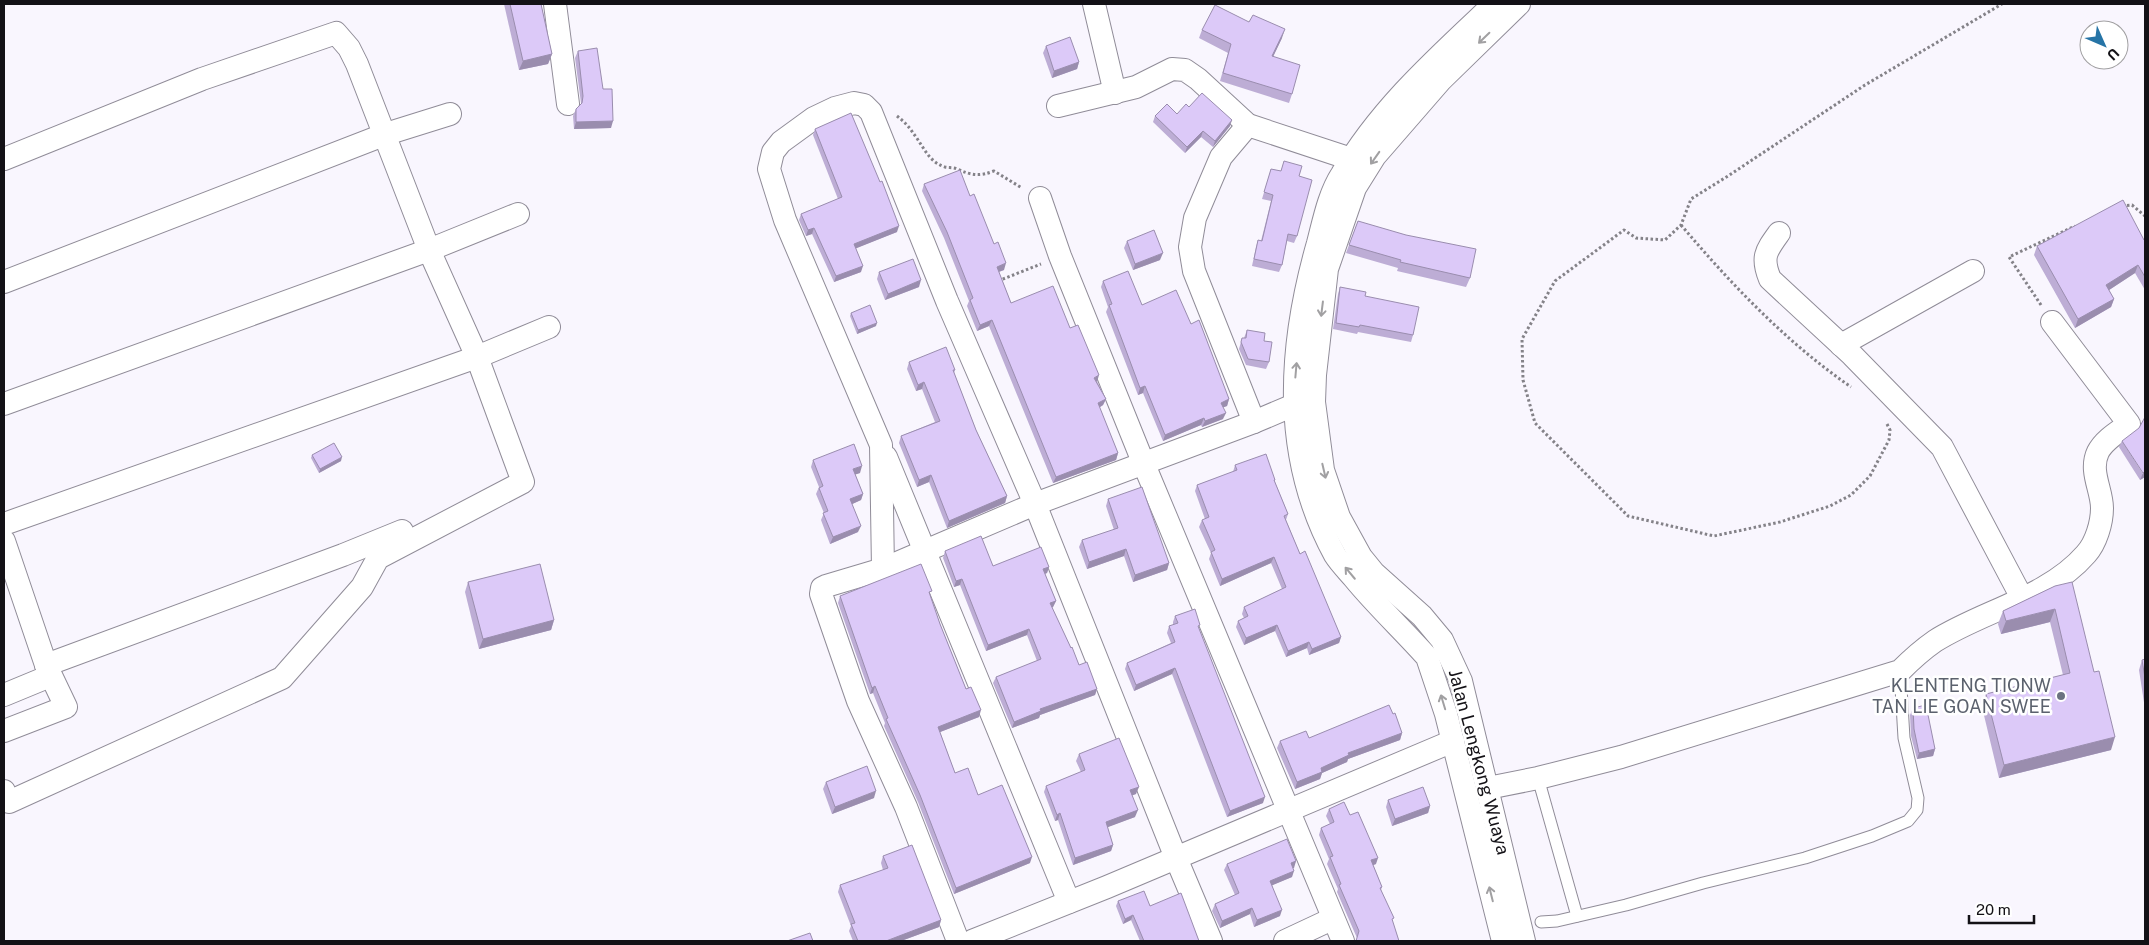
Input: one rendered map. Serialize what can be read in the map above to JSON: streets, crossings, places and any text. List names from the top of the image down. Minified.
{"streets":{"street":["Jalan Lengkong Wuaya"]},"places":["KLENTENG TIONW TAN LIE GOAN SWEE"],"scale_bar":"20 m","north":"bottom right"}
